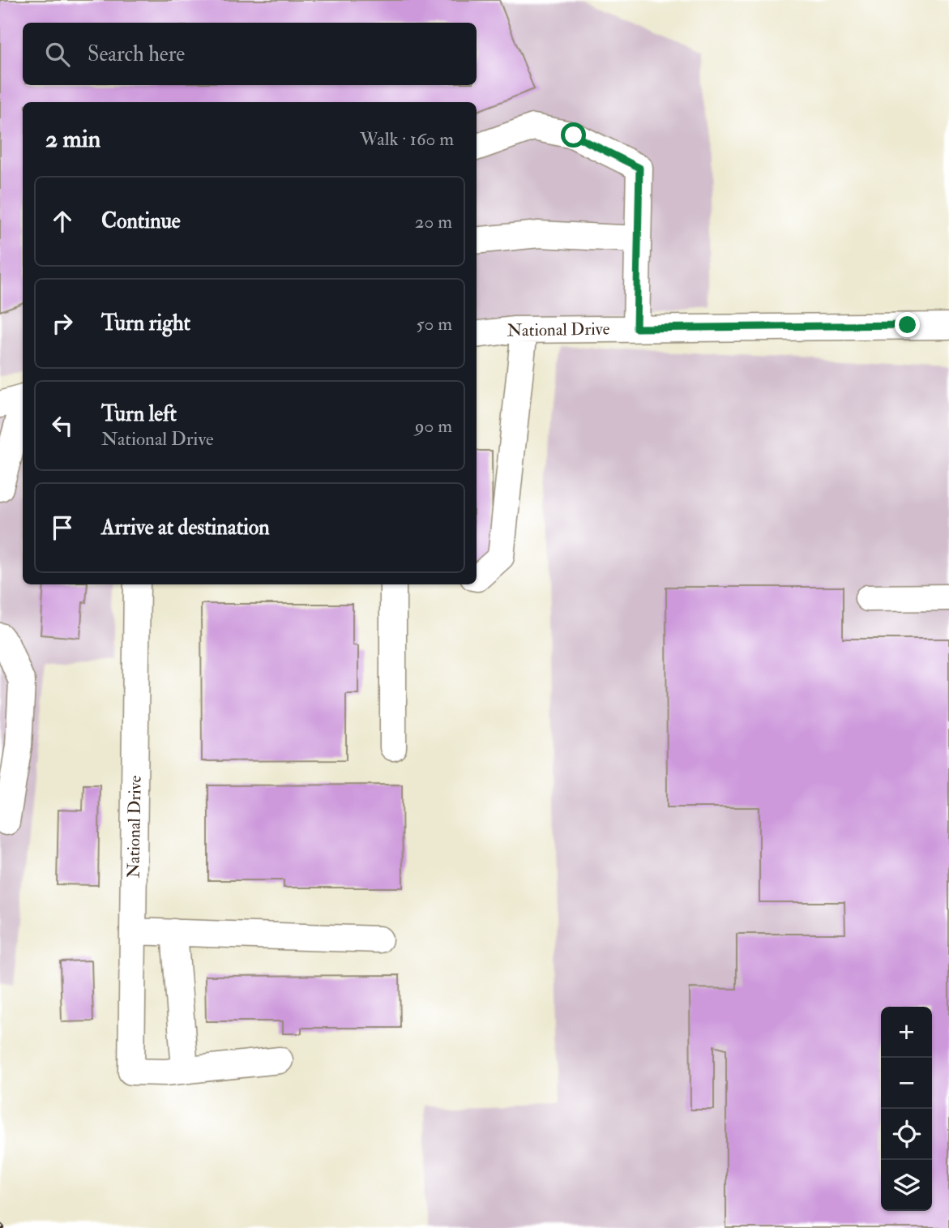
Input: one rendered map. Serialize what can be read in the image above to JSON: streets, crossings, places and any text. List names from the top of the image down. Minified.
{"streets":{"street":["National Drive"]},"page":{"search":"Search here","heading":["2 min","Walk · 160 m"],"list":[["Continue","20 m"],["Turn right","50 m"],["Turn left","National Drive","90 m"],"Arrive at destination"],"map_buttons":["+","−"]}}
